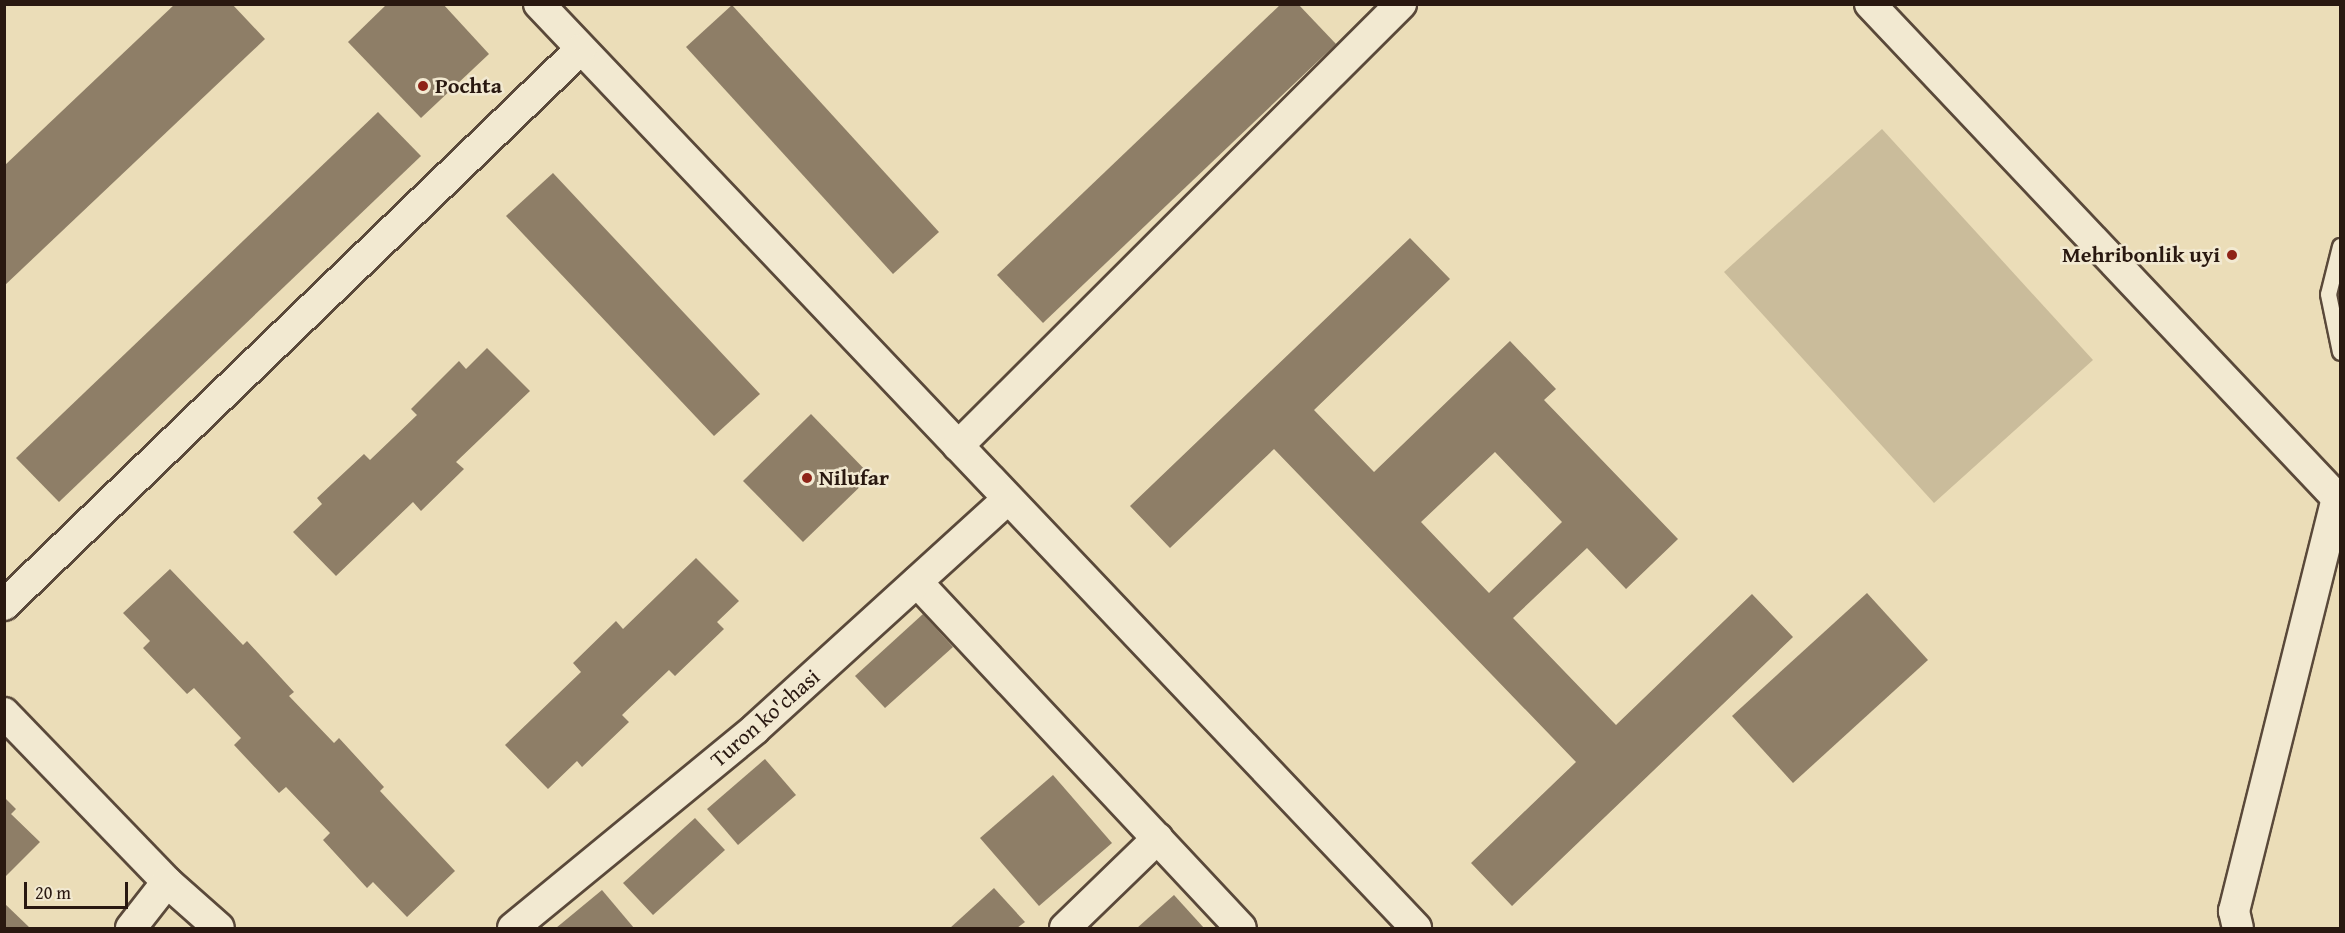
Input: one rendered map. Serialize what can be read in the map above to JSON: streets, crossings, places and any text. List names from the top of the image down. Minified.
{"streets":{"street":["Turon ko'chasi"]},"places":["Pochta","Mehribonlik uyi","Nilufar"],"scale_bar":"20 m"}
